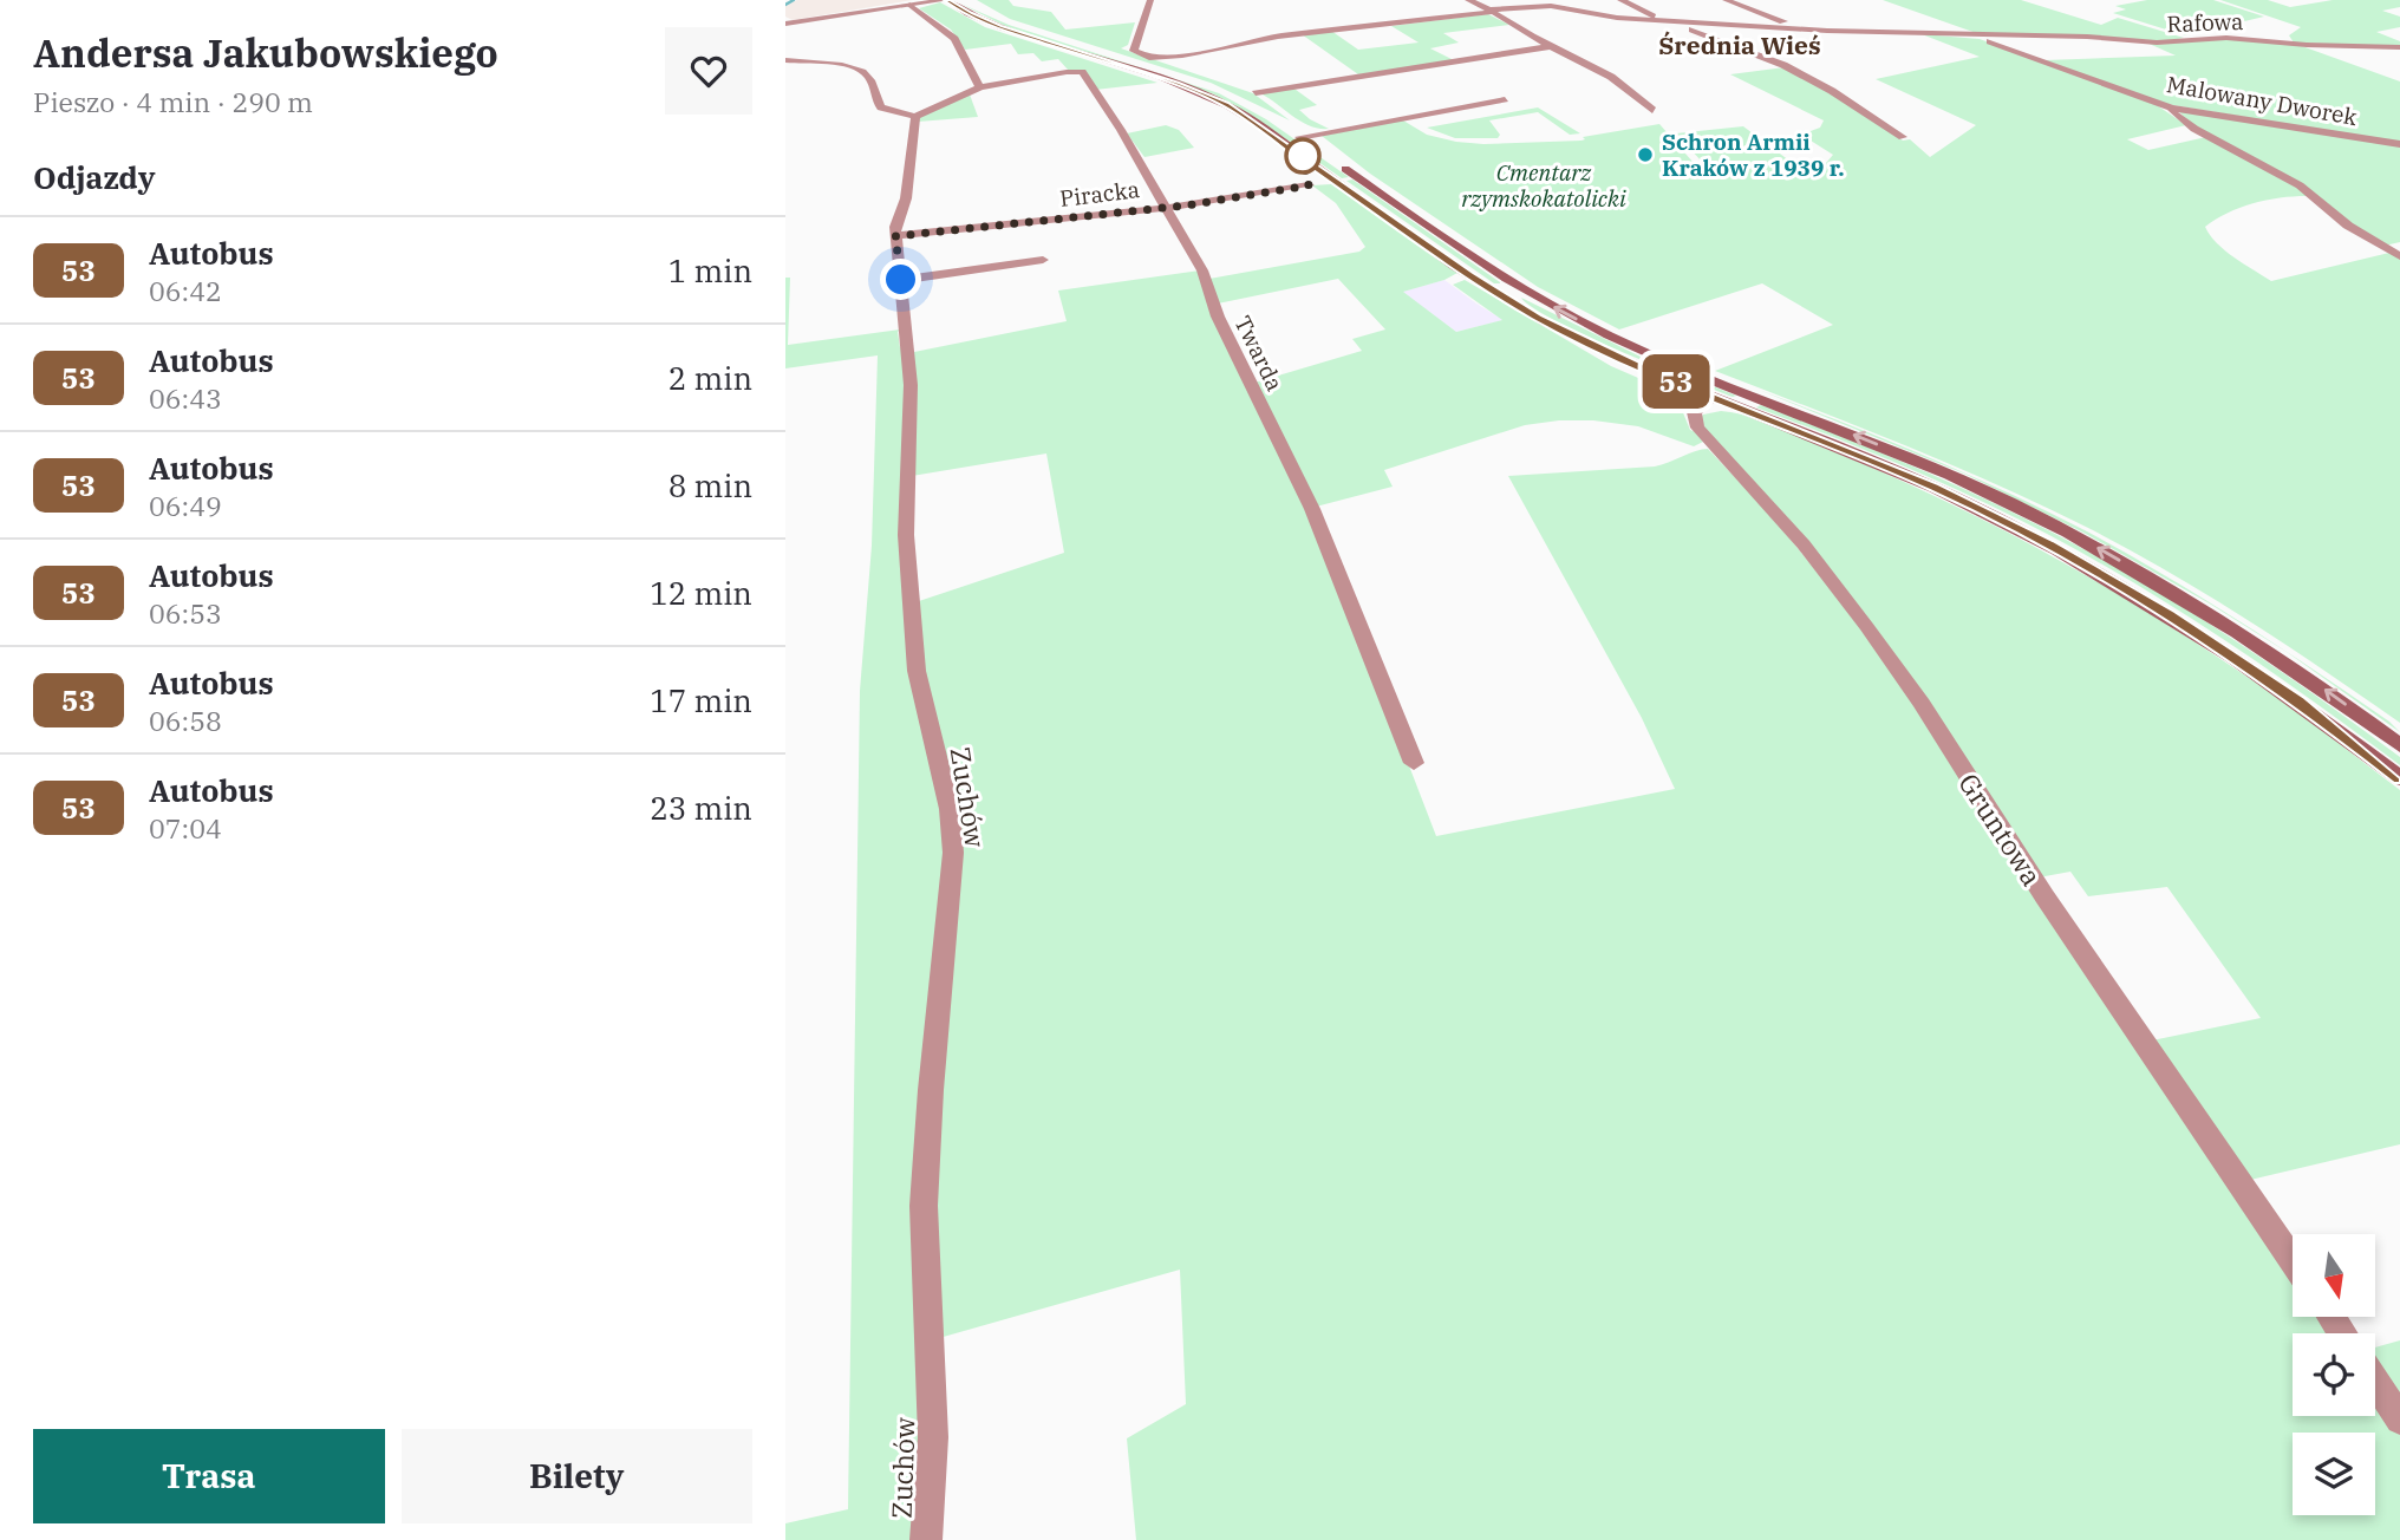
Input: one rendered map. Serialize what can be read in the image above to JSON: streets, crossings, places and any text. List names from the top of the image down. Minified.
{"streets":{"street":["Rafowa","Malowany Dworek","Piracka","Twarda","Zuchów","Gruntowa"]},"crossings":[["Rafowa","Malowany Dworek"],["Piracka","Twarda"],["Piracka","Zuchów"]],"districts":["Średnia Wieś"],"parks":["Cmentarz rzymskokatolicki"],"places":["Schron Armii Kraków z 1939 r."],"lines":["bus line 53"],"north":"bottom","page":{"heading":[["Andersa Jakubowskiego","Pieszo · 4 min · 290 m"],"Odjazdy"],"on_map":"53","list":[{"mark":"53","name":"Autobus","note":"06:42","value":"1 min"},{"mark":"53","name":"Autobus","note":"06:43","value":"2 min"},{"mark":"53","name":"Autobus","note":"06:49","value":"8 min"},{"mark":"53","name":"Autobus","note":"06:53","value":"12 min"},{"mark":"53","name":"Autobus","note":"06:58","value":"17 min"},{"mark":"53","name":"Autobus","note":"07:04","value":"23 min"}],"buttons":["Trasa","Bilety"]}}
